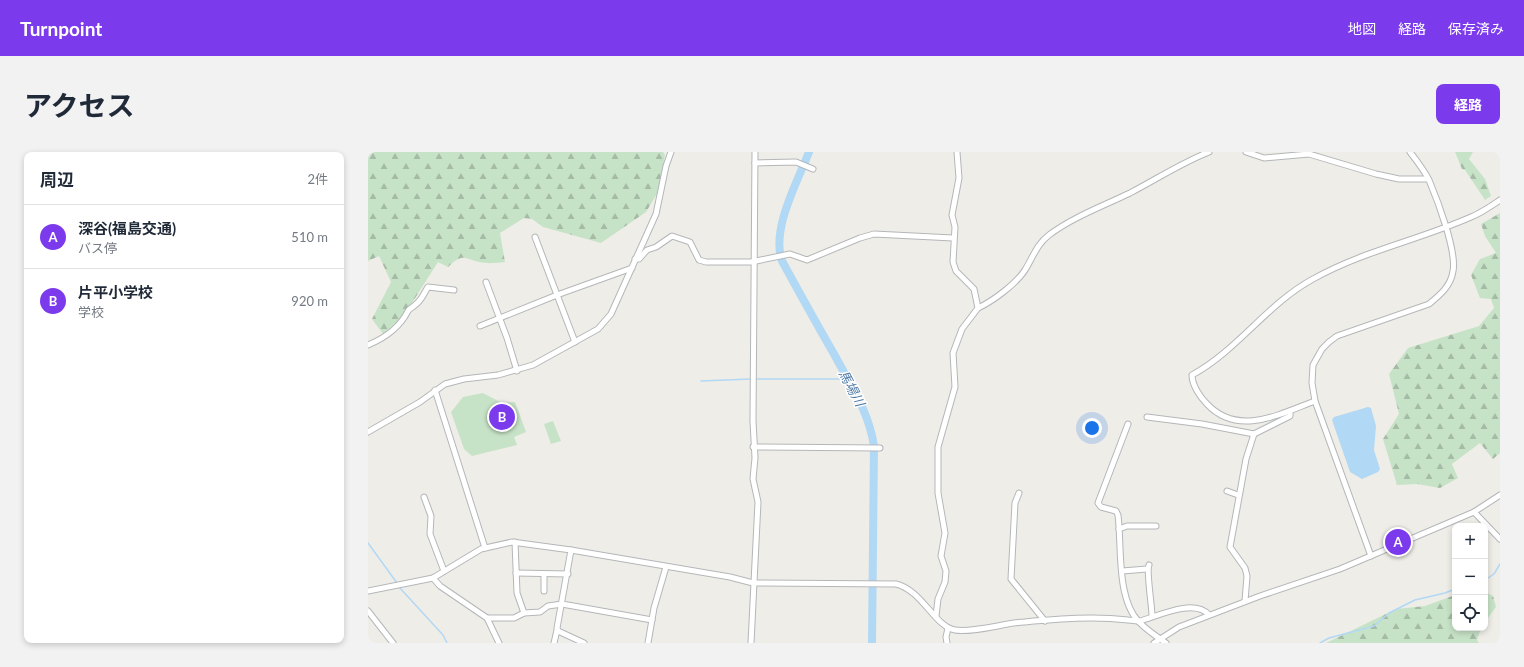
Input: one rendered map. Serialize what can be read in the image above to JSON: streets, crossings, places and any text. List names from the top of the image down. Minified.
{"water":["馬場川"],"page":{"header":"Turnpoint","nav":["地図","経路","保存済み"],"title":"アクセス","buttons":"経路","heading":["周辺","2件"],"list":[{"mark":"A","name":"深谷(福島交通)","note":"バス停","value":"510 m"},{"mark":"B","name":"片平小学校","note":"学校","value":"920 m"}],"pins":["B","A"],"map_buttons":["+","−"]}}
